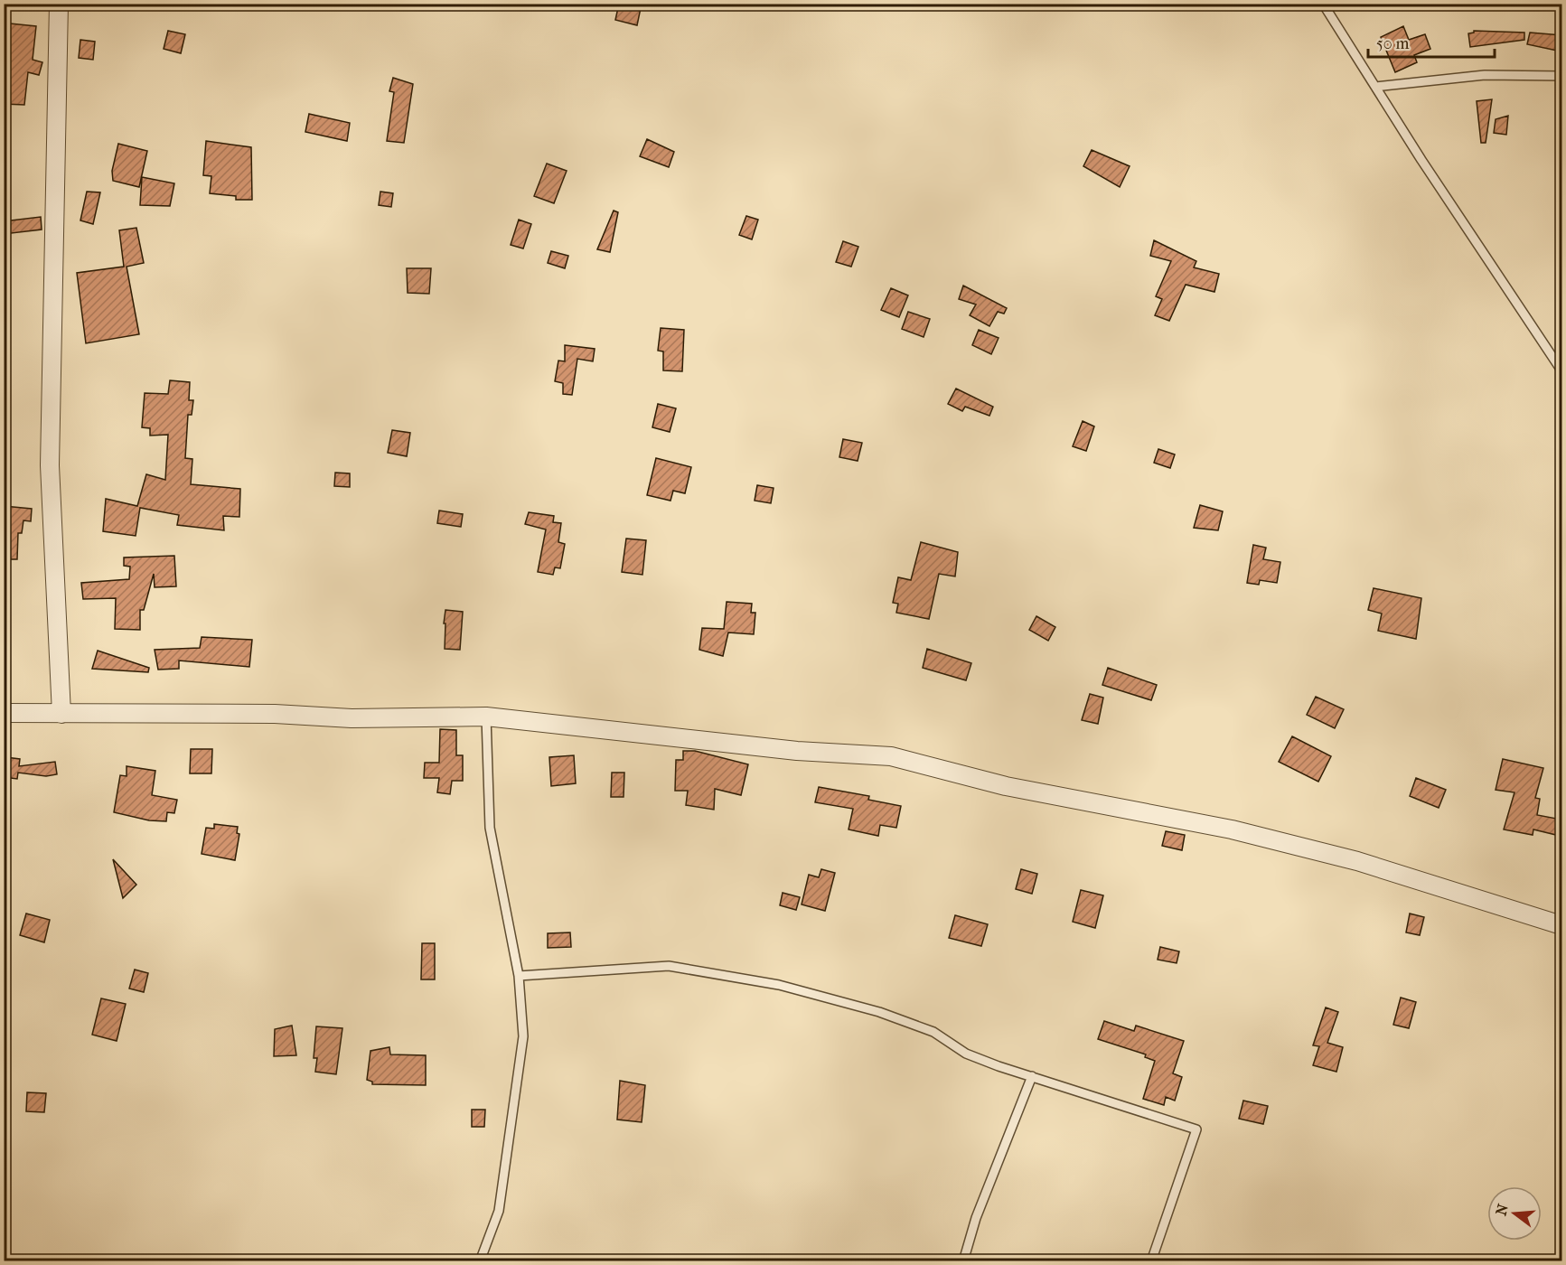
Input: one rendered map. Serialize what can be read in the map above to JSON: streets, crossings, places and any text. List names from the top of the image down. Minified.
{"scale_bar":"50 m","north":"left"}
